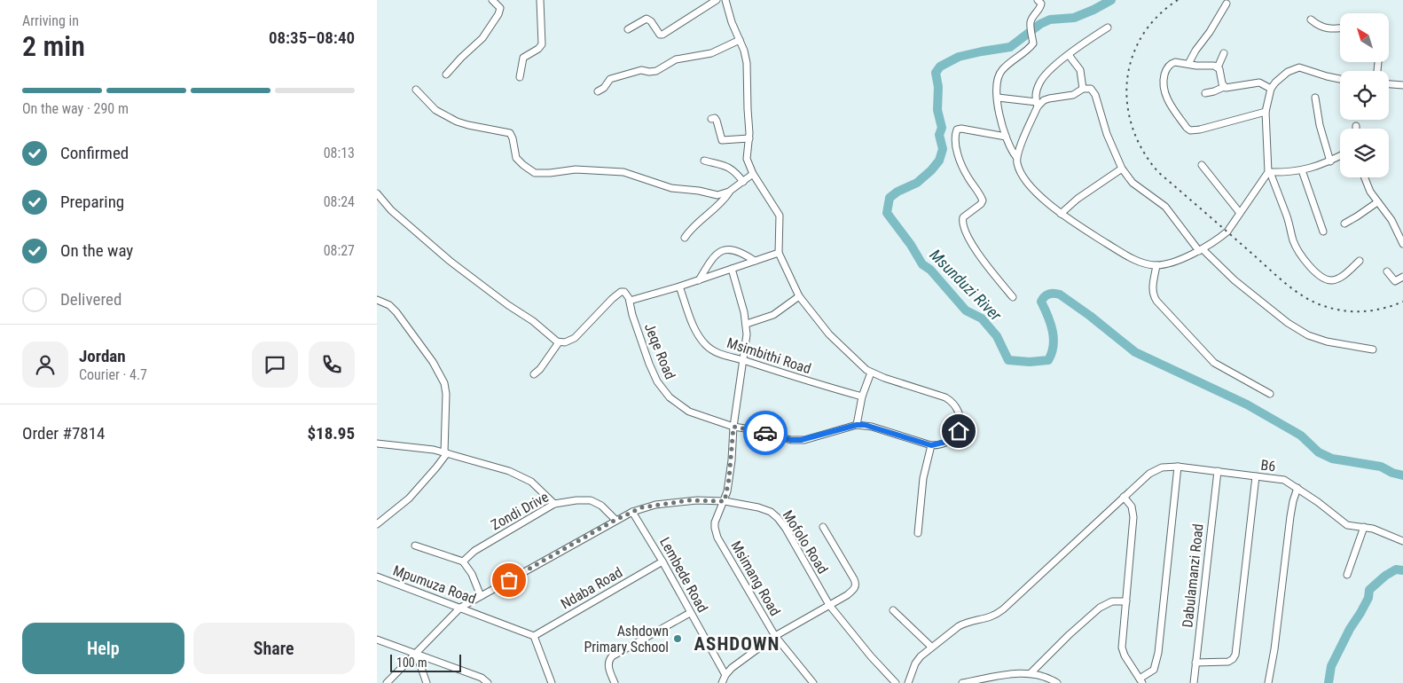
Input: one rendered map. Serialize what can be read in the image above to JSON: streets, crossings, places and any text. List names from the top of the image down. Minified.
{"streets":{"street":["Jeqe Road","Msimbithi Road","B6","Zondi Drive","Mofolo Road","Lembede Road","Dabulamanzi Road","Msimang Road","Mpumuza Road","Ndaba Road"]},"crossings":[["Jeqe Road","Msimang Road"],["Msimbithi Road","Msimang Road"],["B6","Dabulamanzi Road"],["Zondi Drive","Mofolo Road"],["Mofolo Road","Lembede Road"],["Mofolo Road","Msimang Road"],["Mofolo Road","Mpumuza Road"],["Lembede Road","Ndaba Road"],["Mpumuza Road","Ndaba Road"]],"districts":["ASHDOWN"],"water":["Msunduzi River"],"places":["Ashdown Primary School"],"scale_bar":"100 m","north":"top left","page":{"heading":["2 min","Arriving in","08:35–08:40"],"panel":["Jordan","Courier · 4.7","Order #7814","$18.95"],"bar":"On the way · 290 m","list":[["Confirmed","08:13"],["Preparing","08:24"],["On the way","08:27"],"Delivered"],"buttons":["Help","Share"],"scale":"100 m"}}
